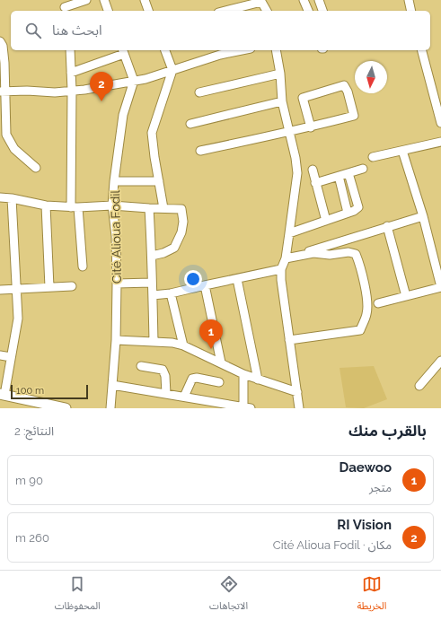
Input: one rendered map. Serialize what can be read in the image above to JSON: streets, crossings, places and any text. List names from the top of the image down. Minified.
{"streets":{"street":["Cité Alioua Fodil"]},"scale_bar":"100 m","north":"bottom","page":{"search":"ابحث هنا","pins":["2","1"],"scale":"100 m","heading":["بالقرب منك","النتائج: 2"],"list":[{"mark":"1","name":"Daewoo","note":"متجر","value":"90 m"},{"mark":"2","name":"RI Vision","note":"مكان · Cité Alioua Fodil","value":"260 m"}],"nav":["الخريطة","الاتجاهات","المحفوظات"]}}
